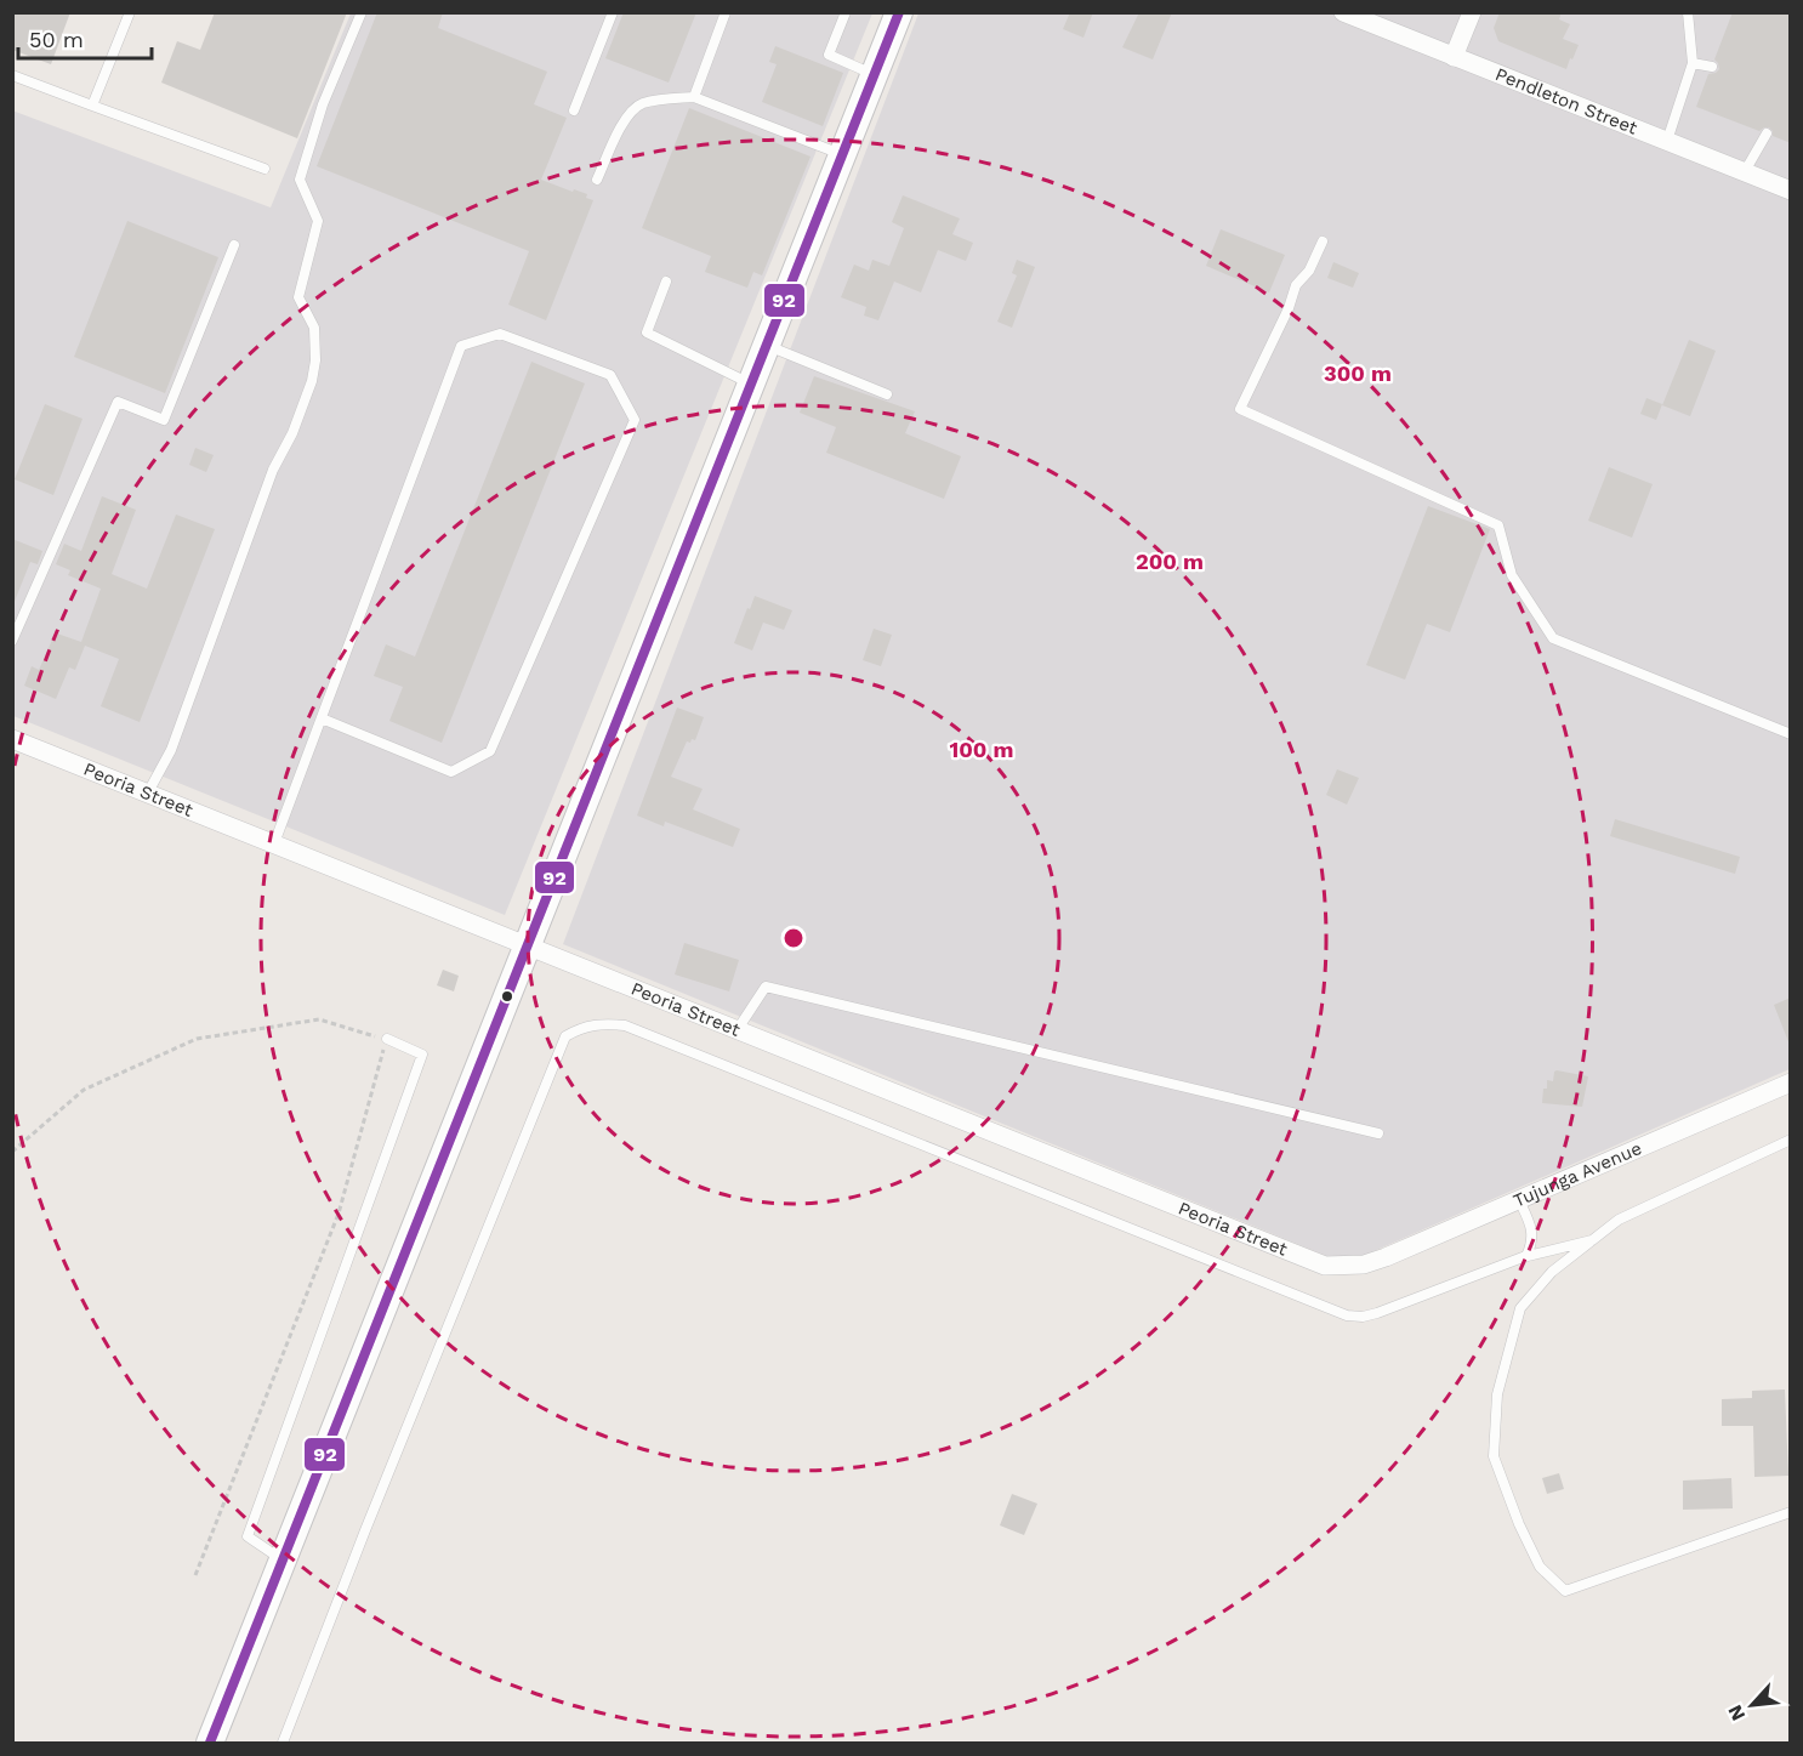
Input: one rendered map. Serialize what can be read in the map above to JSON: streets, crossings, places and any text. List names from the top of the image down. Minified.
{"streets":{"street":["Pendleton Street","Peoria Street","Tujunga Avenue"]},"crossings":[["Peoria Street","Tujunga Avenue"]],"lines":["transit line 92"],"scale_bar":"50 m","north":"bottom left","rings":["300 m","200 m","100 m"]}
